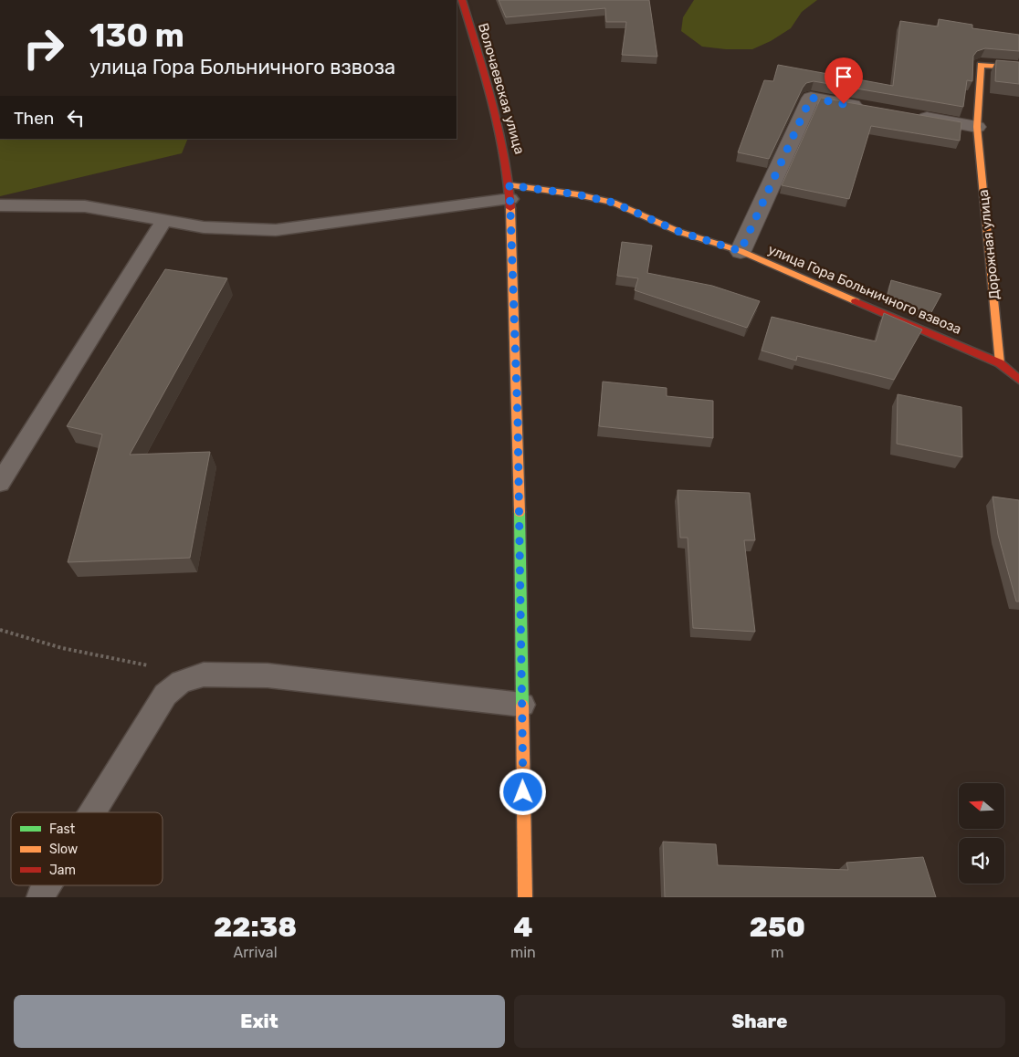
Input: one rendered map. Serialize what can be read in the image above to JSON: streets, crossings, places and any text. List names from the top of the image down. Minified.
{"streets":{"street":["Волочаевская улица","Дорожная улица","улица Гора Больничного взвоза"]},"crossings":[["Волочаевская улица","улица Гора Больничного взвоза"],["Дорожная улица","улица Гора Больничного взвоза"]],"legend":["Fast","Slow","Jam"],"north":"left","page":{"turn":["130 m","улица Гора Больничного взвоза"],"then":"Then","eta":["22:38","Arrival","4","min","250","m"],"buttons":["Exit","Share"]}}
